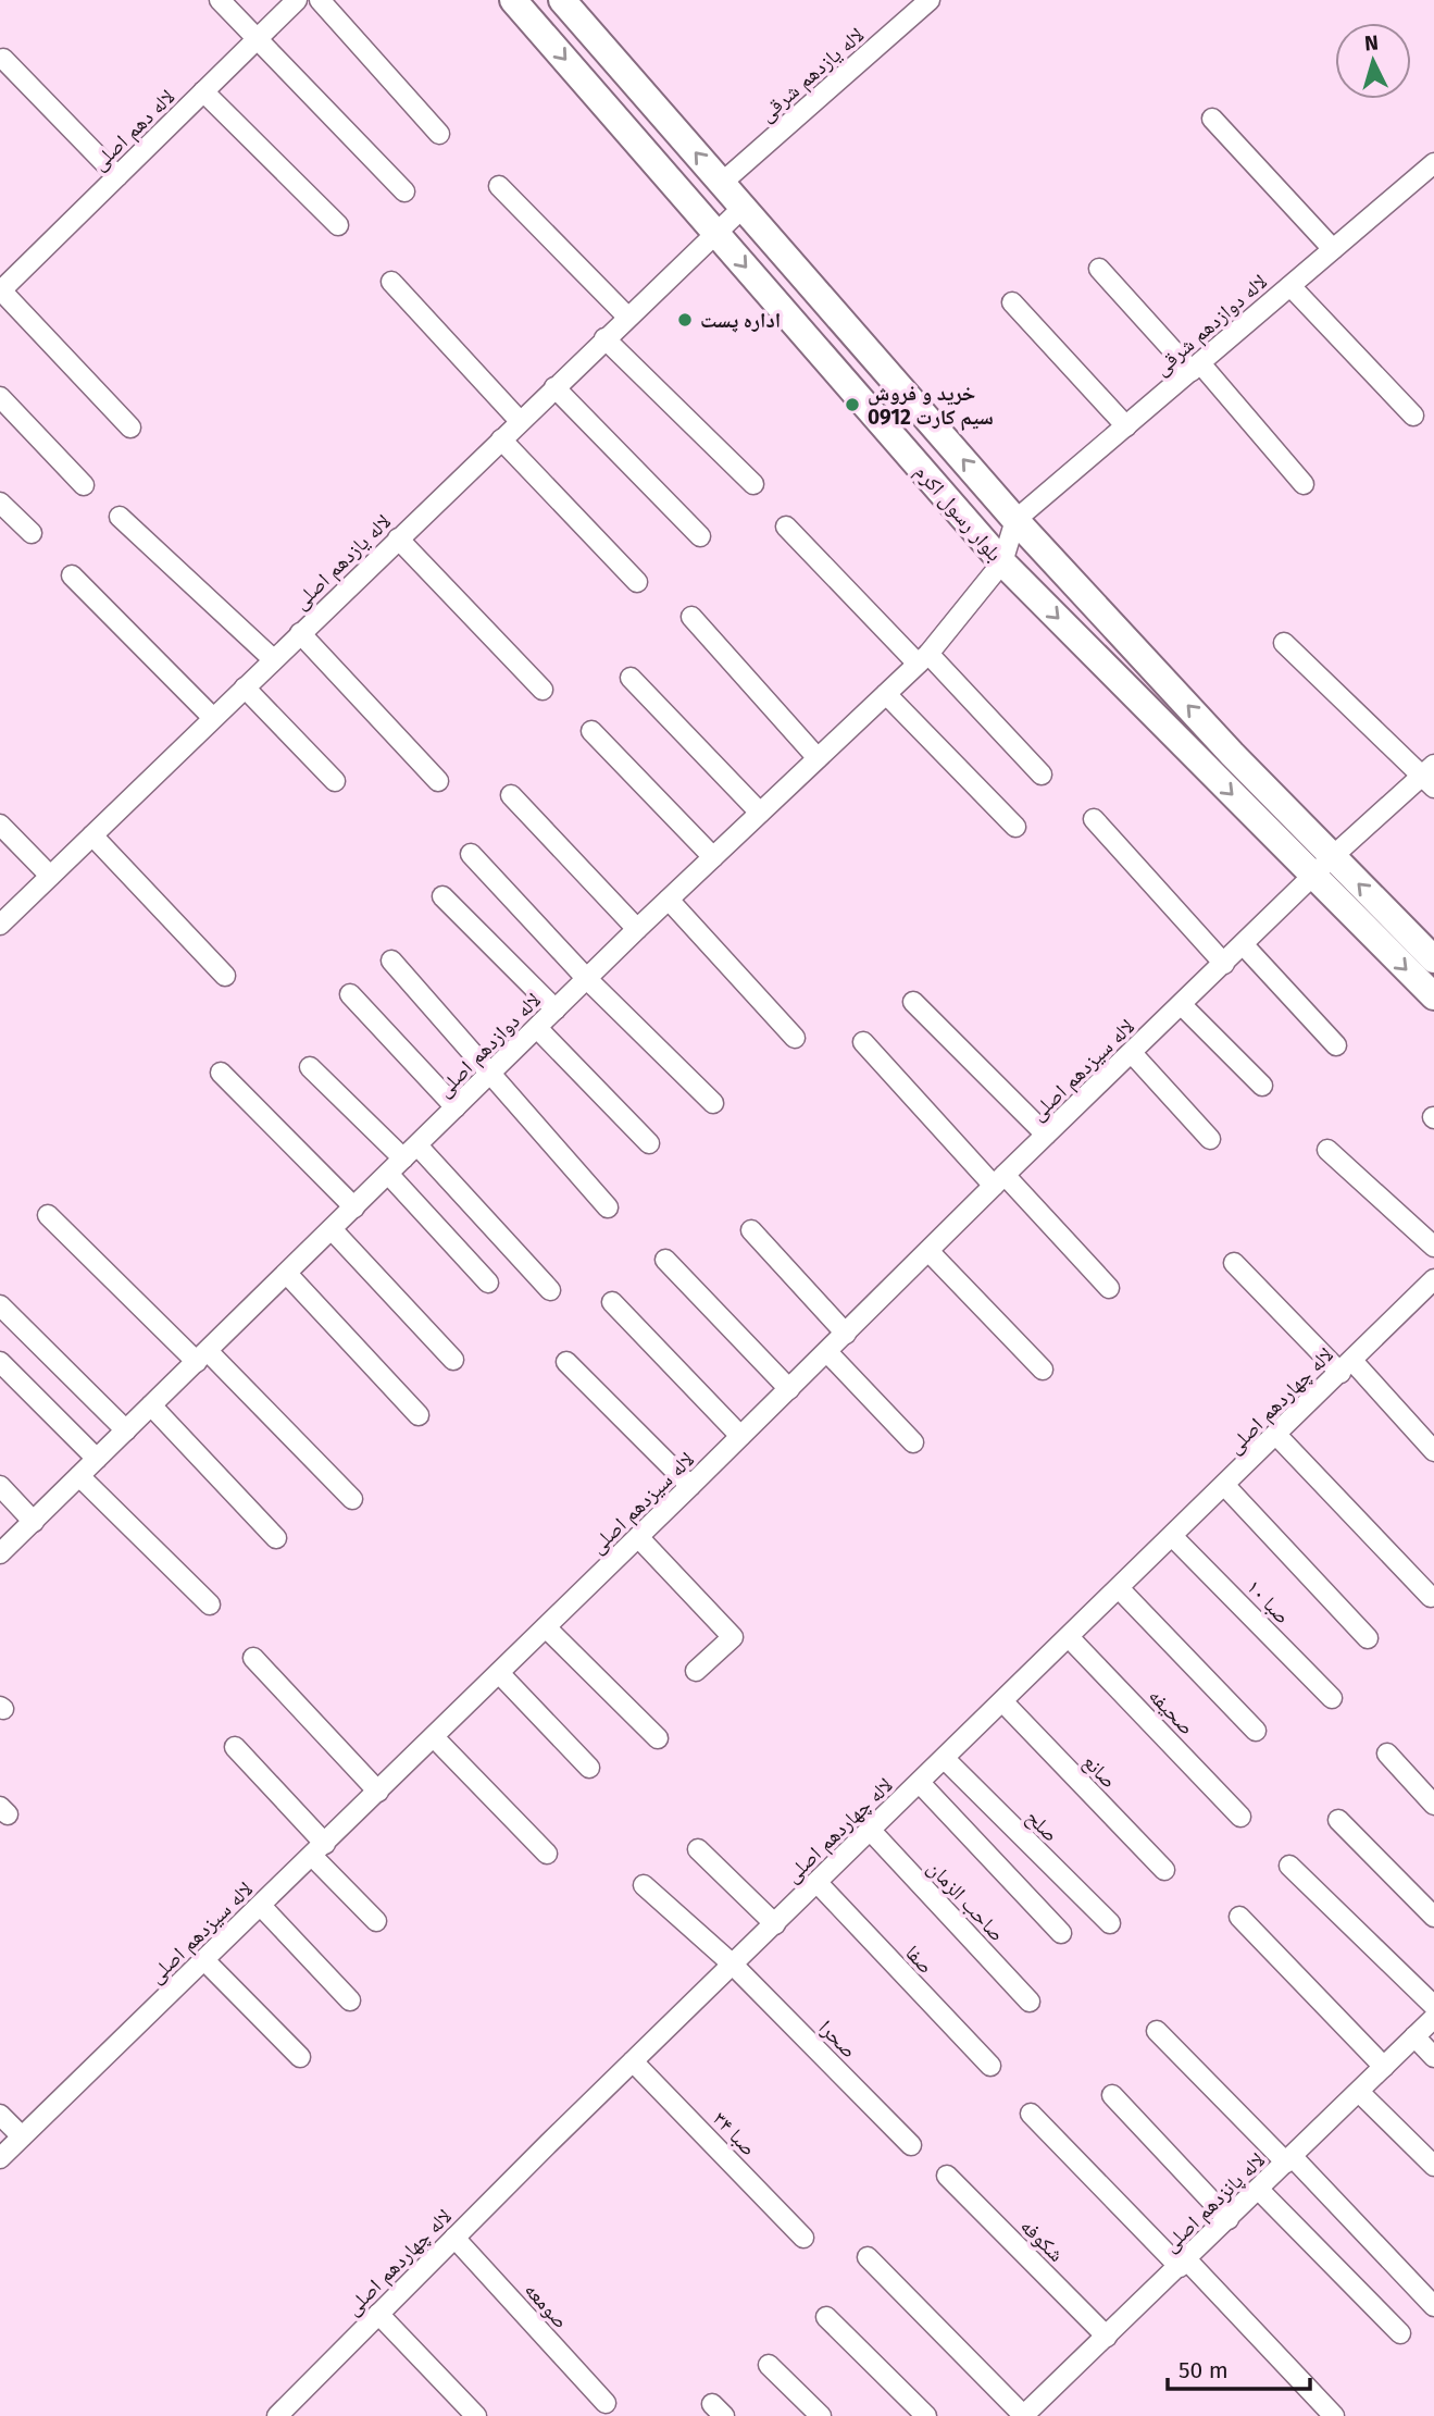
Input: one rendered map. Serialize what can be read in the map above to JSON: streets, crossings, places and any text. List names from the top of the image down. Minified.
{"streets":{"main road":["بلوار رسول اکرم"],"street":["لاله یازدهم شرقی","لاله دهم اصلی","لاله دوازدهم شرقی","لاله یازدهم اصلی","لاله دوازدهم اصلی","لاله سیزدهم اصلی","لاله چهاردهم اصلی","صبا ۱۰","صحیفه","صانع","صلح","صاحب الزمان","صفا","صحرا","صبا ۳۴","لاله پانزدهم اصلی","شکوفه","صومعه"]},"crossings":[["لاله یازدهم شرقی","بلوار رسول اکرم"],["لاله دوازدهم شرقی","بلوار رسول اکرم"],["بلوار رسول اکرم","لاله یازدهم اصلی"],["بلوار رسول اکرم","لاله دوازدهم اصلی"],["بلوار رسول اکرم","لاله سیزدهم اصلی"],["لاله چهاردهم اصلی","صبا ۱۰"],["لاله چهاردهم اصلی","صحیفه"],["لاله چهاردهم اصلی","صانع"],["لاله چهاردهم اصلی","صلح"],["لاله چهاردهم اصلی","صاحب الزمان"],["لاله چهاردهم اصلی","صفا"],["لاله چهاردهم اصلی","صحرا"],["لاله چهاردهم اصلی","صبا ۳۴"],["لاله چهاردهم اصلی","صومعه"],["لاله پانزدهم اصلی","شکوفه"]],"places":["اداره پست","خرید و فروش سیم کارت 0912"],"scale_bar":"50 m","north":"top"}
